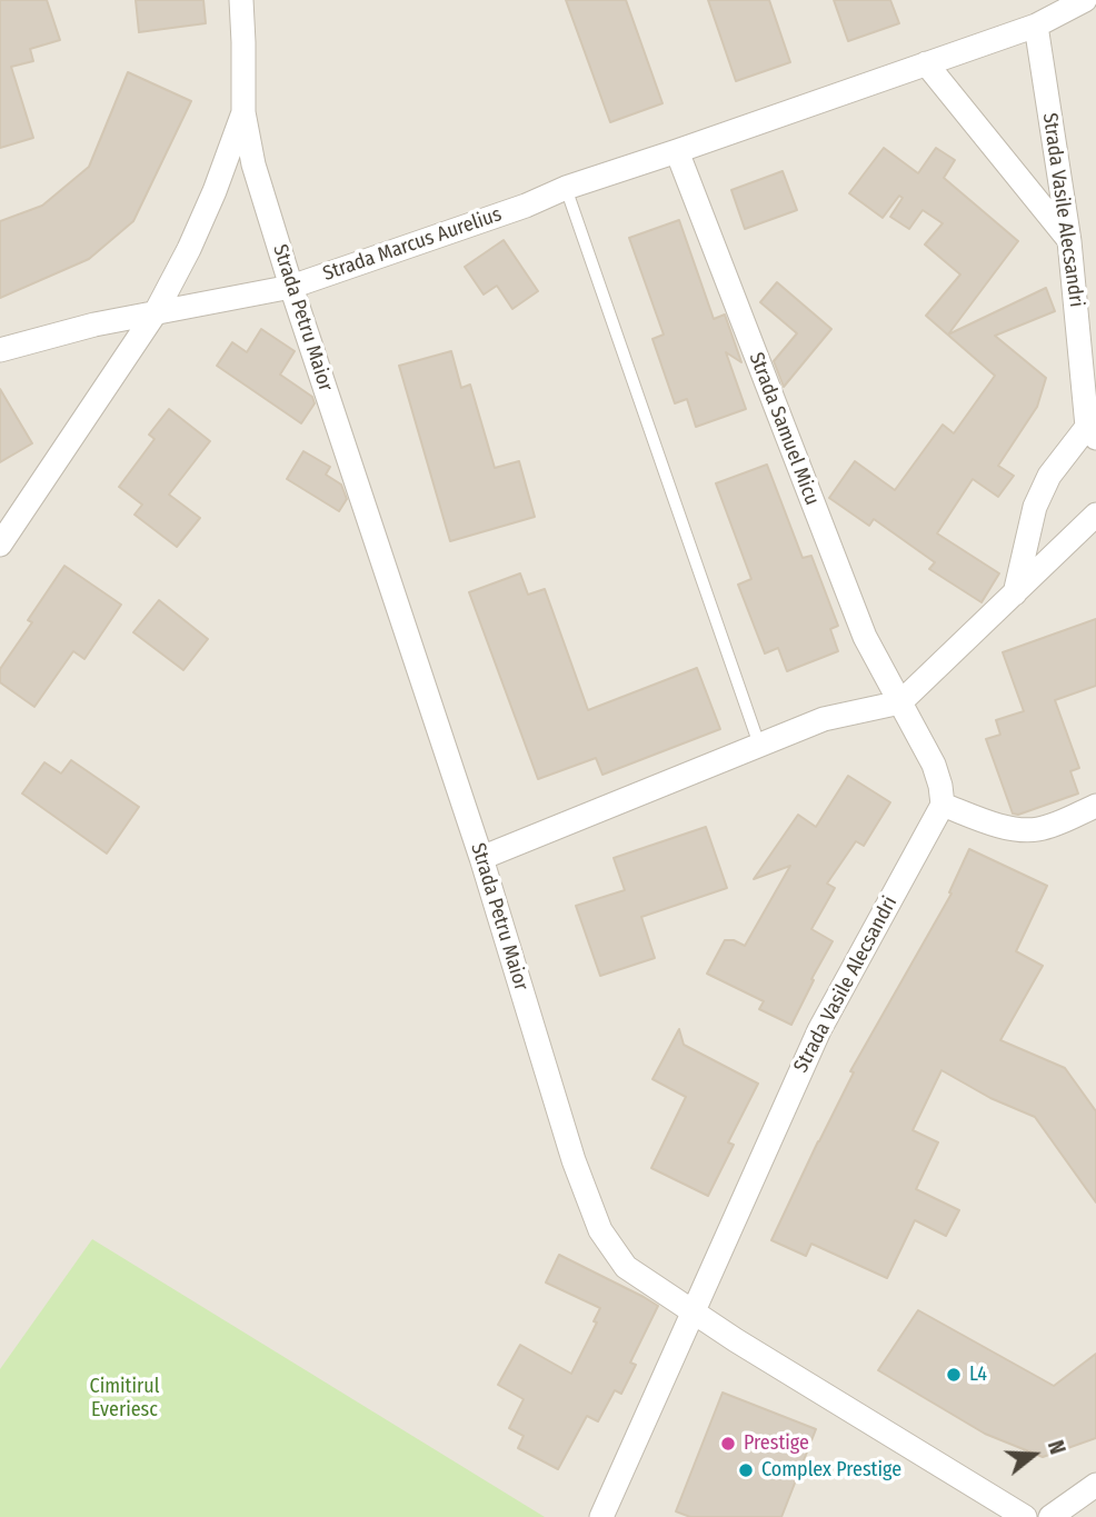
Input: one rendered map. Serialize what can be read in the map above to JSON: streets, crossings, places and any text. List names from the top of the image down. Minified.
{"streets":{"street":["Strada Vasile Alecsandri","Strada Marcus Aurelius","Strada Petru Maior","Strada Samuel Micu"]},"crossings":[["Strada Vasile Alecsandri","Strada Petru Maior"],["Strada Marcus Aurelius","Strada Petru Maior"],["Strada Marcus Aurelius","Strada Samuel Micu"]],"parks":["Cimitirul Everiesc"],"places":["L4","Prestige","Complex Prestige"],"north":"right"}
